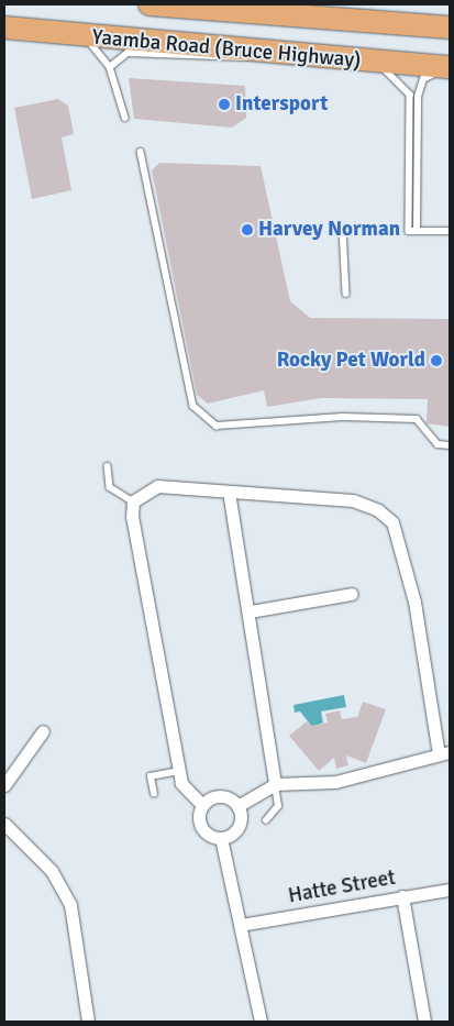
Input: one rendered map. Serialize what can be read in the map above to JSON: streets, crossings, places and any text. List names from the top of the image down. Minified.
{"streets":{"highway":["Yaamba Road (Bruce Highway)"],"street":["Hatte Street"]},"places":["Intersport","Harvey Norman","Rocky Pet World"]}
